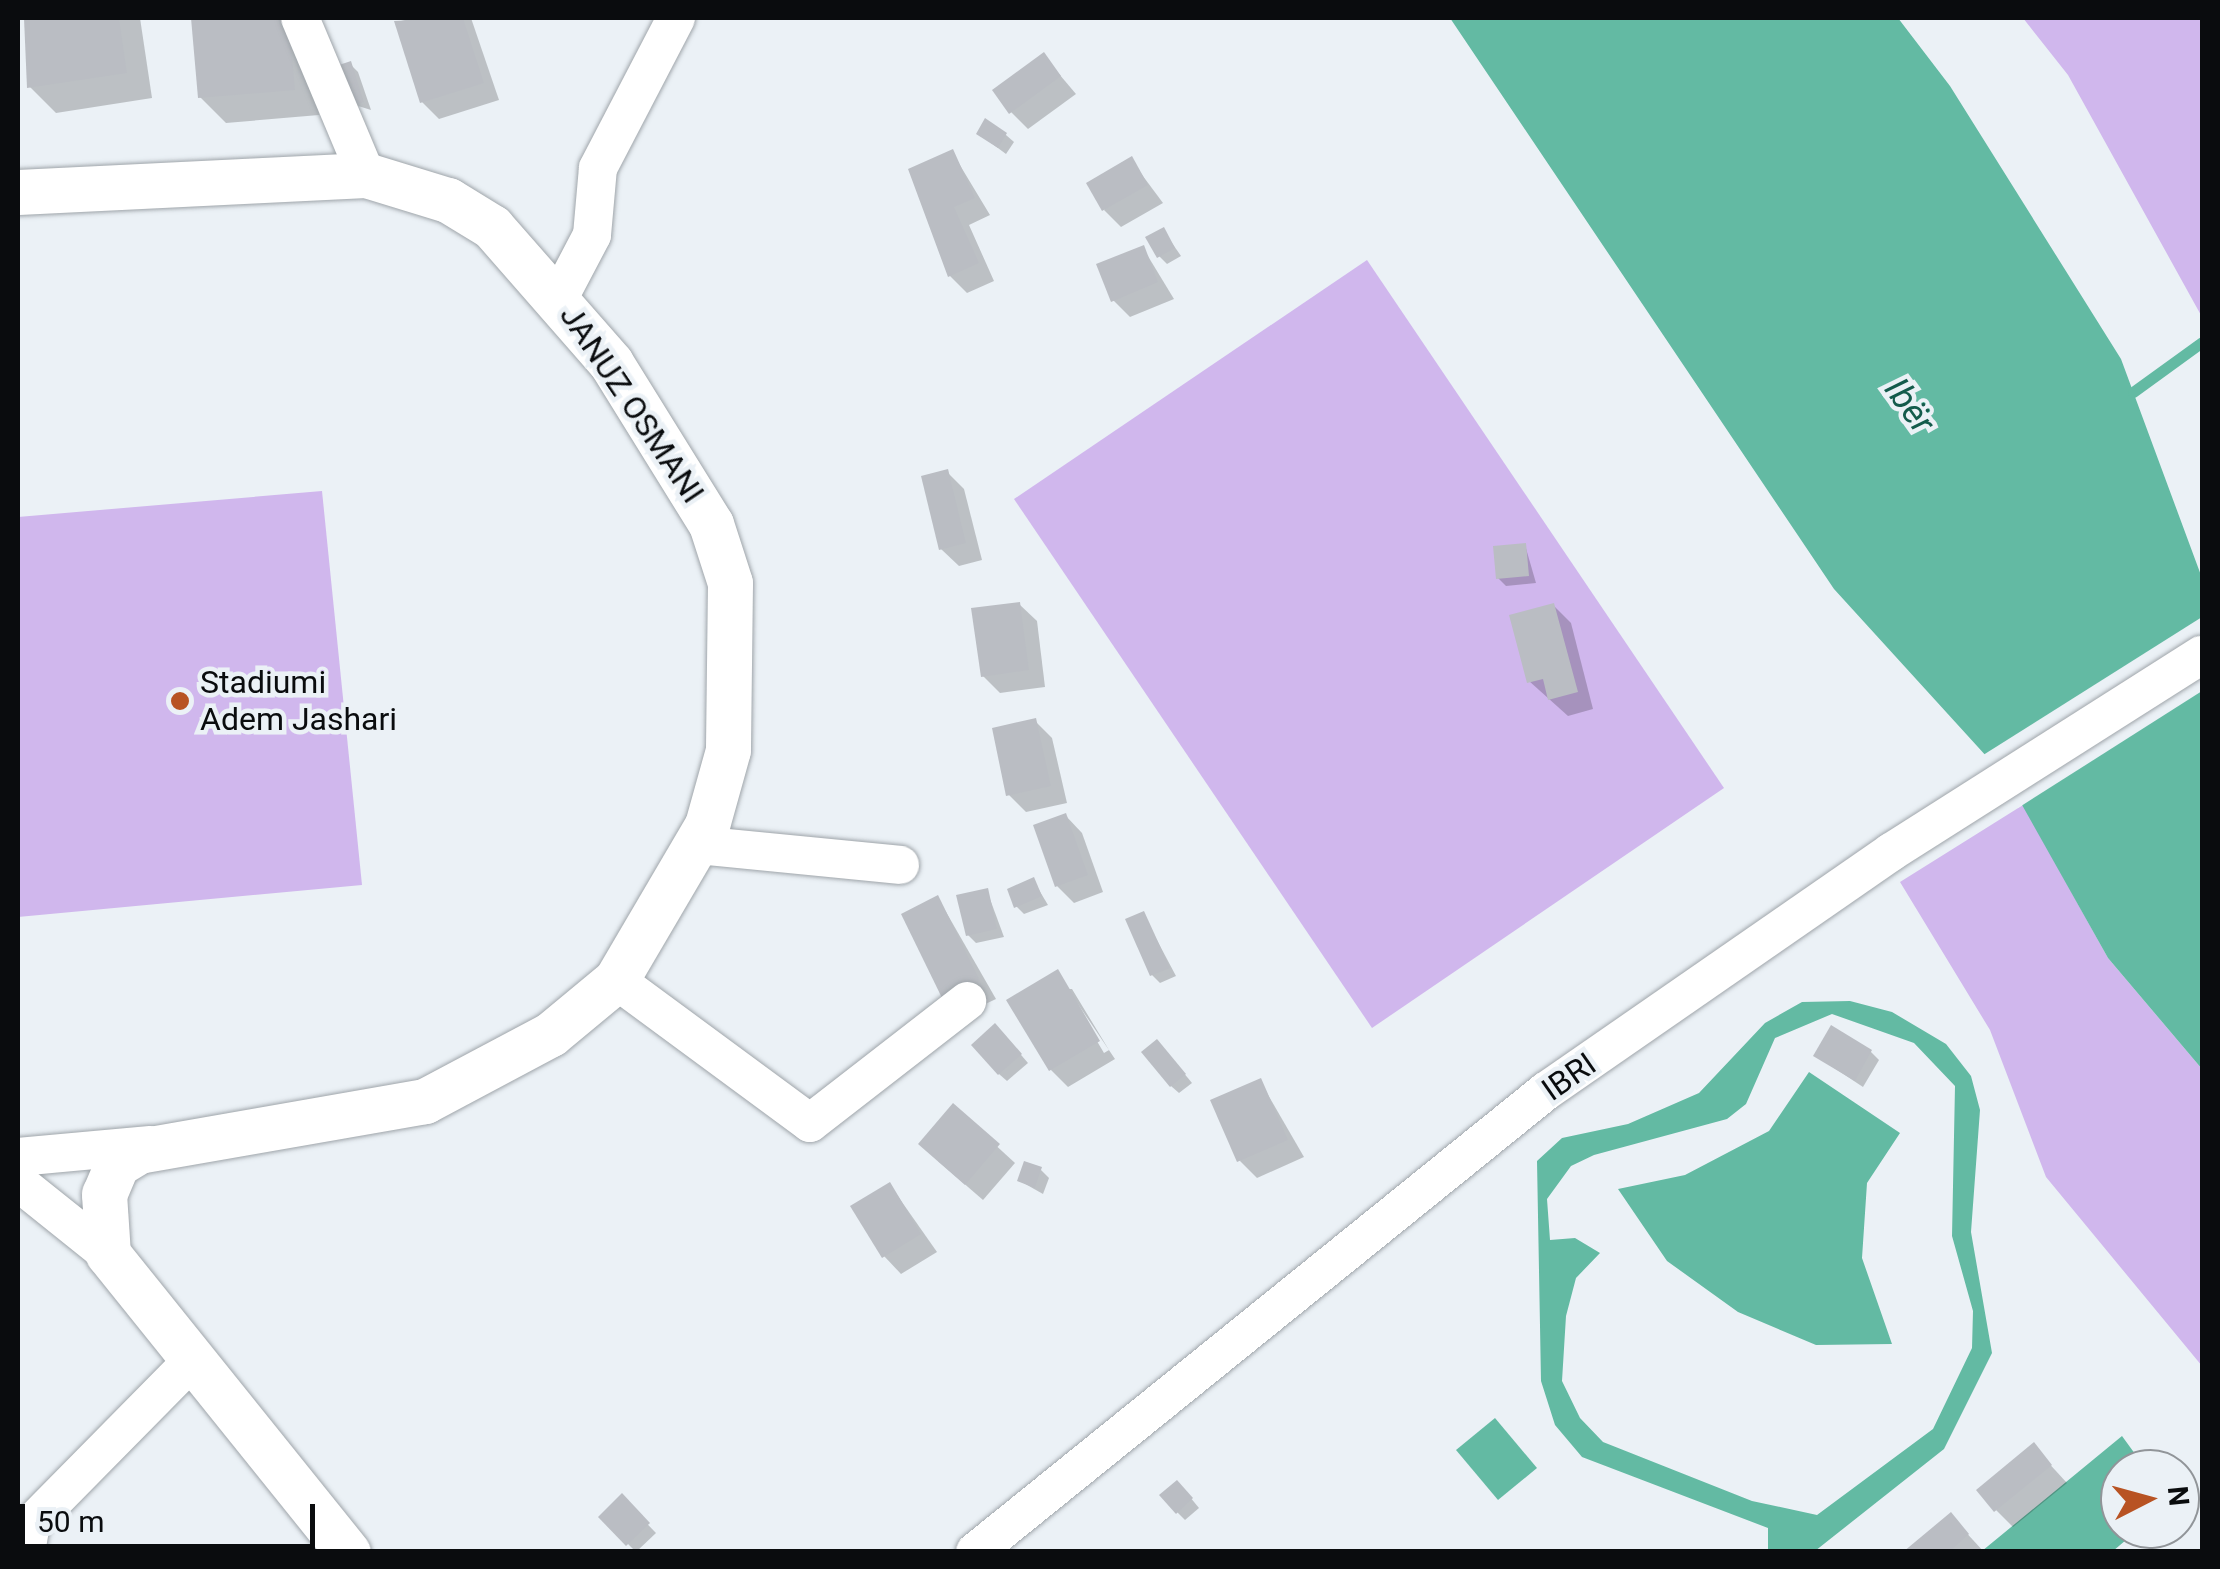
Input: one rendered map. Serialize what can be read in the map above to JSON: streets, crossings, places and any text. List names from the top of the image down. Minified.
{"streets":{"street":["JANUZ OSMANI","IBRI"]},"water":["Ibër"],"places":["Stadiumi Adem Jashari"],"scale_bar":"50 m","north":"right"}
